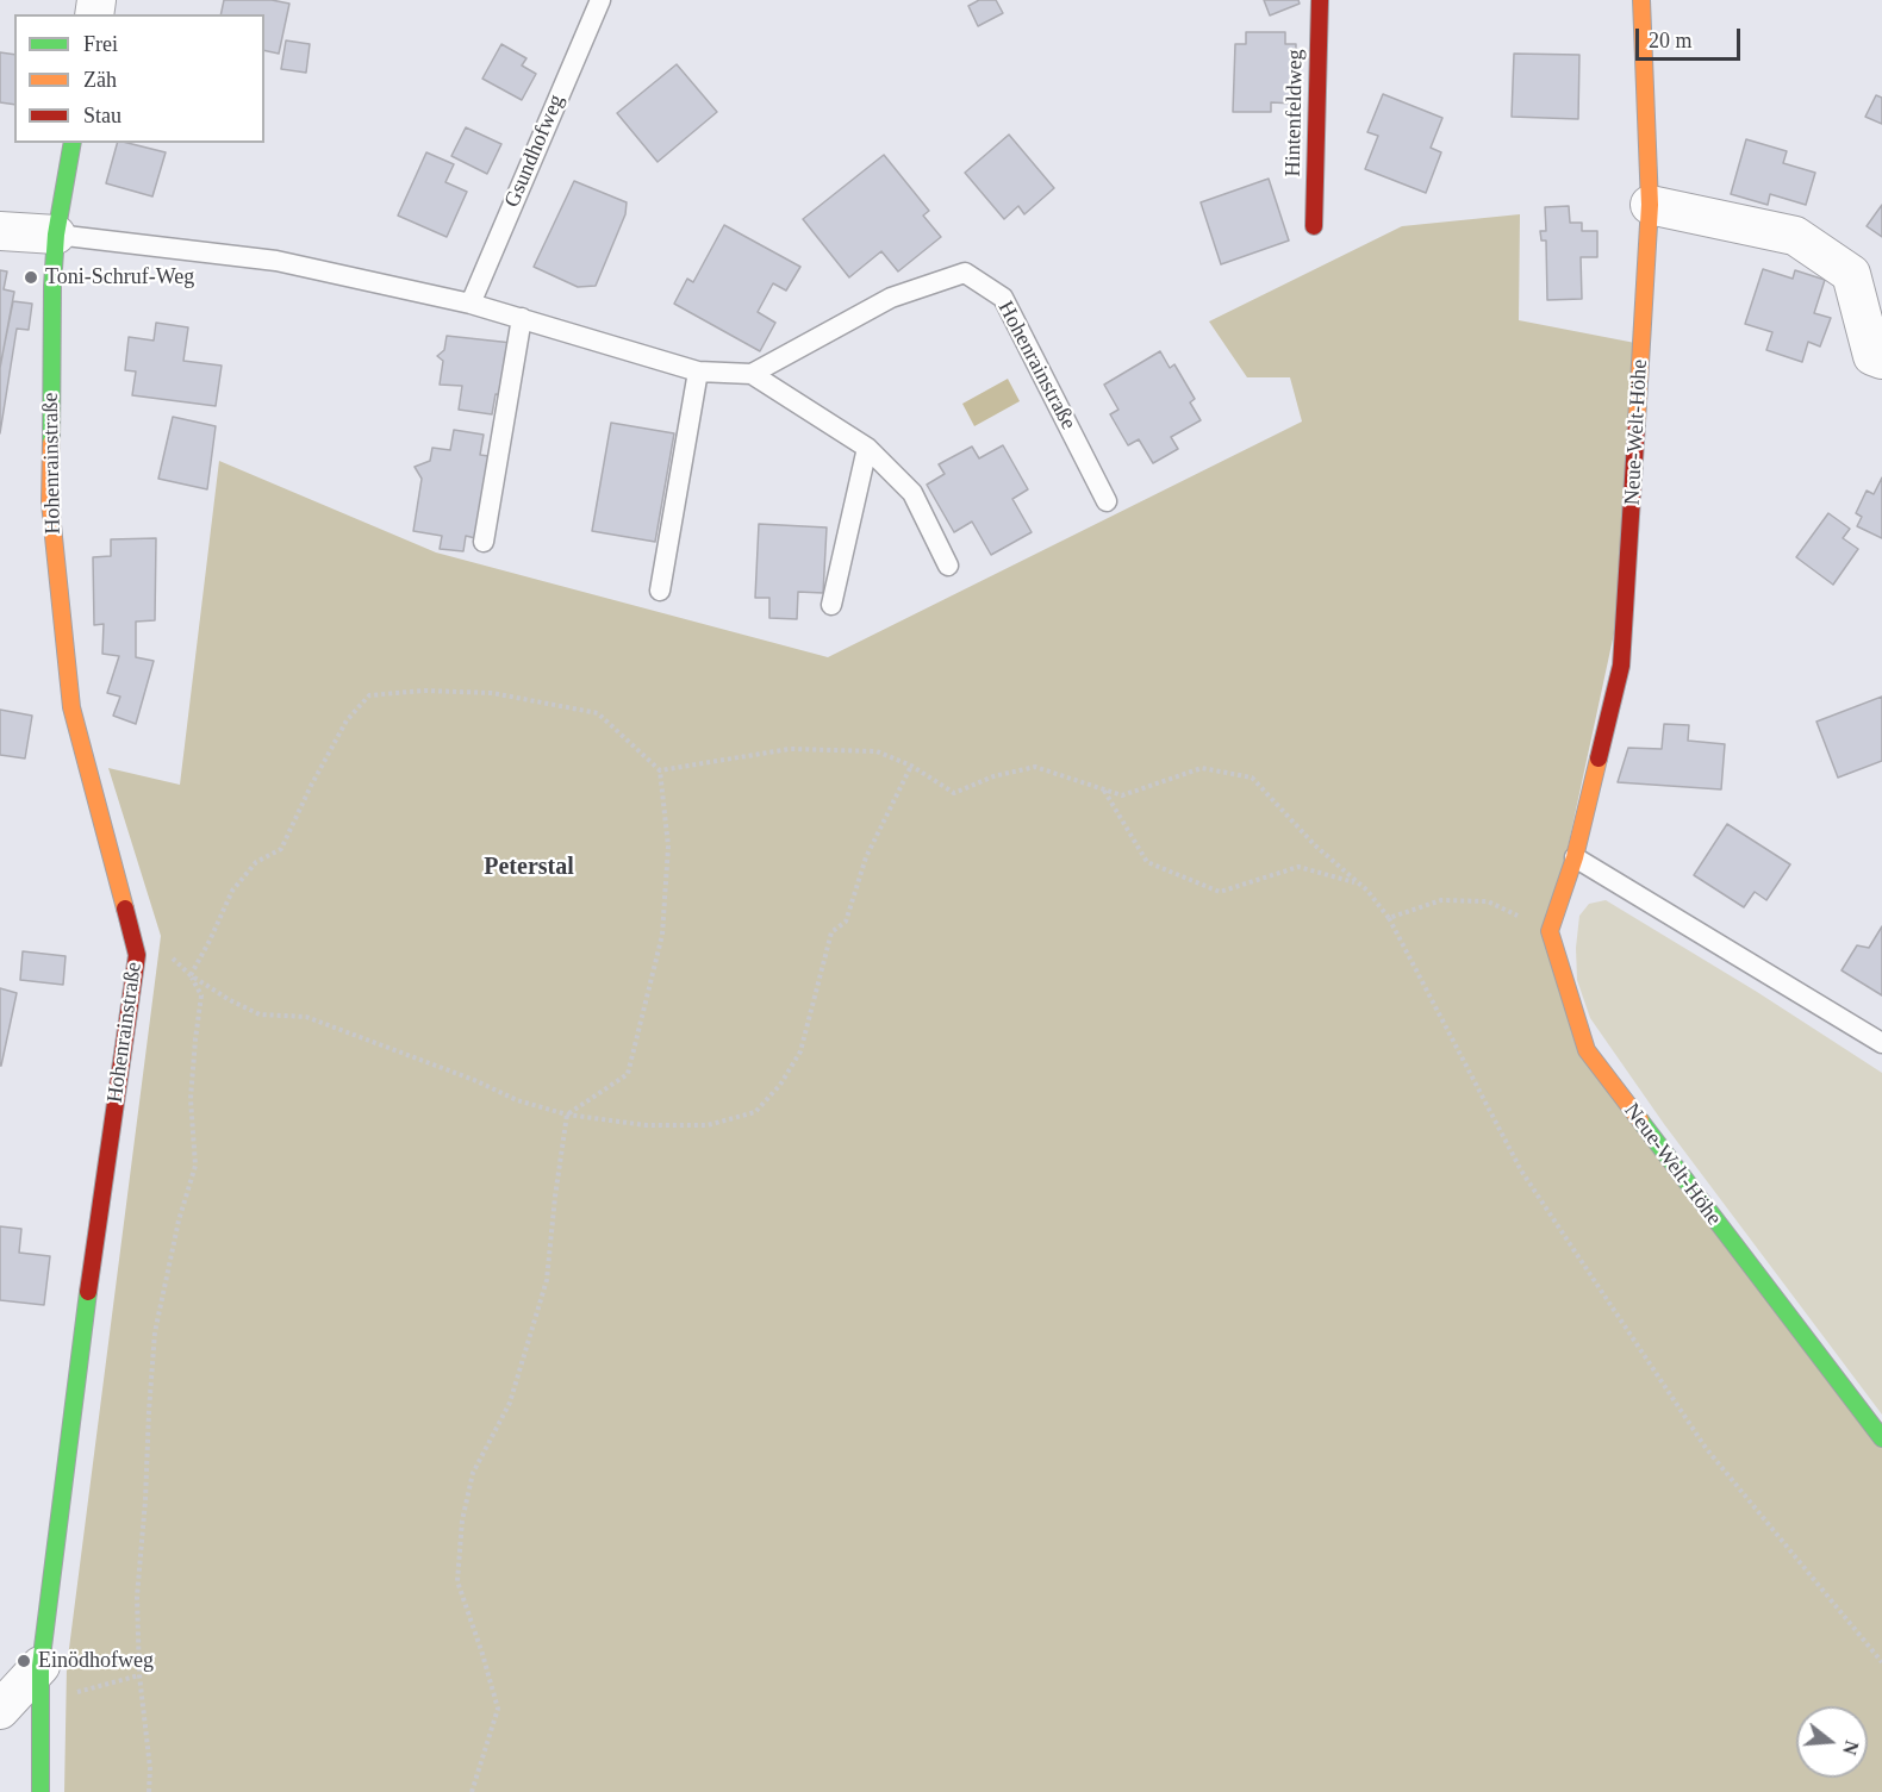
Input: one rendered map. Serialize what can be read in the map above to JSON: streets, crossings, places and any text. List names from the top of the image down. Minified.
{"streets":{"street":["Hintenfeldweg","Hohenrainstraße","Neue-Welt-Höhe"],"lane":["Gsundhofweg"]},"districts":["Peterstal"],"places":["Toni-Schruf-Weg","Einödhofweg"],"legend":["Frei","Zäh","Stau"],"scale_bar":"20 m","north":"right"}
